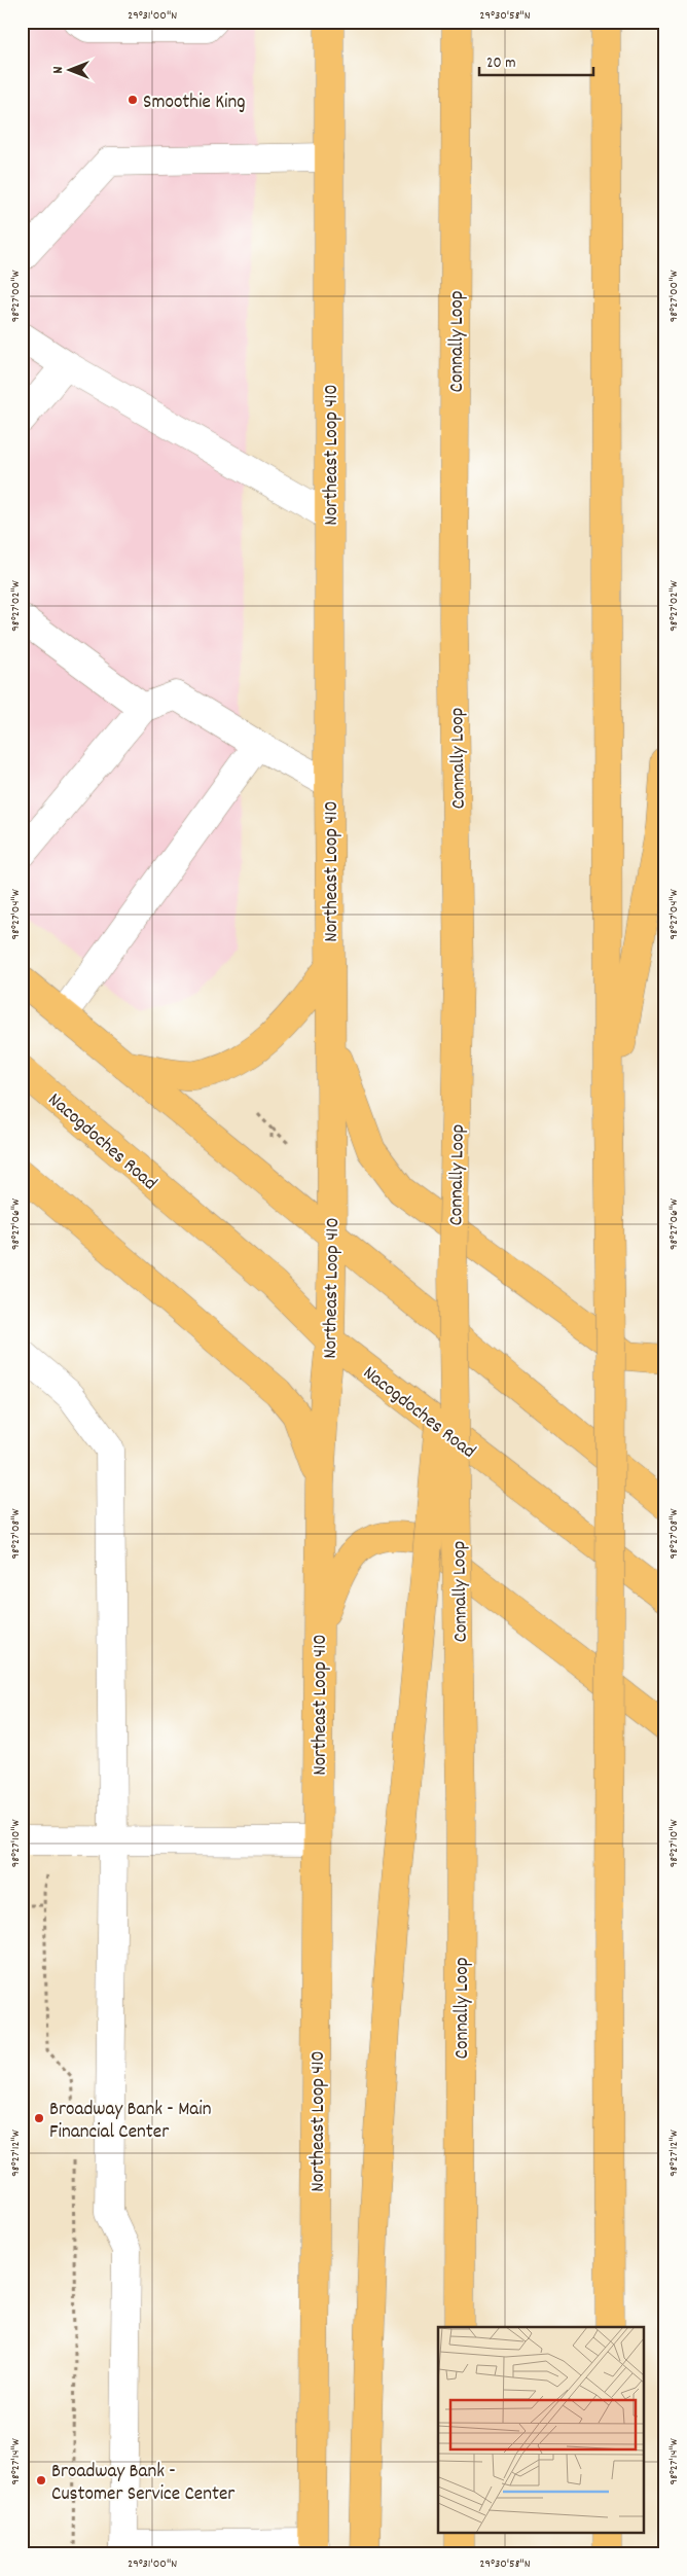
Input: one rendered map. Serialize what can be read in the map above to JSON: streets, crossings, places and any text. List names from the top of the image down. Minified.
{"streets":{"main road":["Connally Loop","Northeast Loop 410","Nacogdoches Road"]},"crossings":[["Northeast Loop 410","Nacogdoches Road"]],"places":["Smoothie King","Broadway Bank - Main Financial Center","Broadway Bank - Customer Service Center"],"scale_bar":"20 m","north":"left","coordinates":["29°31'00\"N","29°30'58\"N","98°27'00\"W","98°27'02\"W","98°27'04\"W","98°27'06\"W","98°27'08\"W","98°27'10\"W","98°27'12\"W","98°27'14\"W"]}
